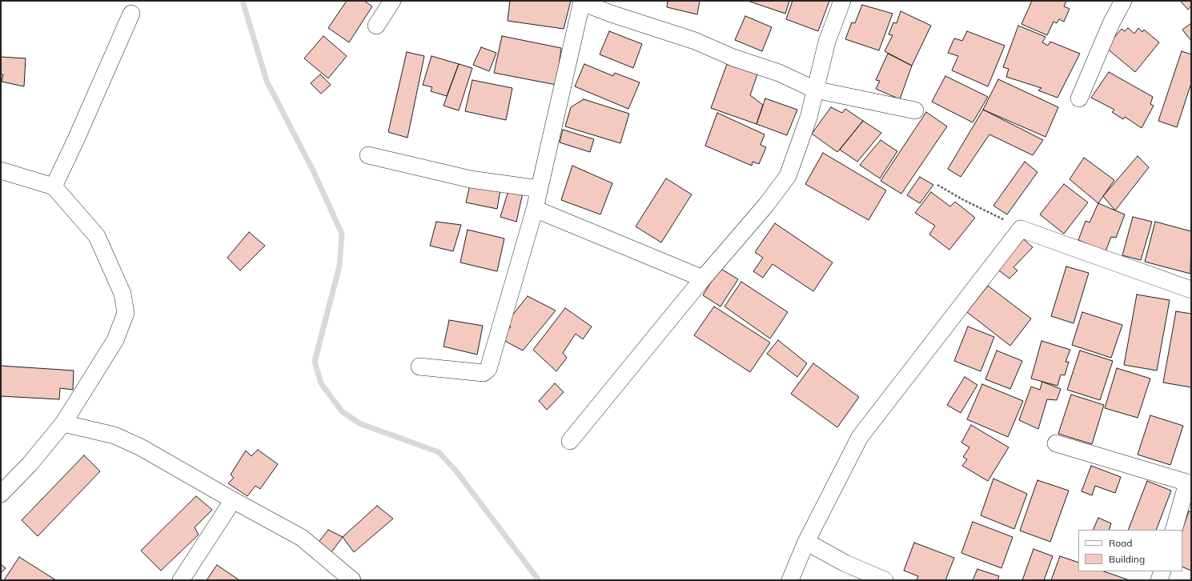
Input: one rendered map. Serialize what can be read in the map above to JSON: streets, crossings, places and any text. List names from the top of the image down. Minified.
{"legend":["Road","Building"]}
